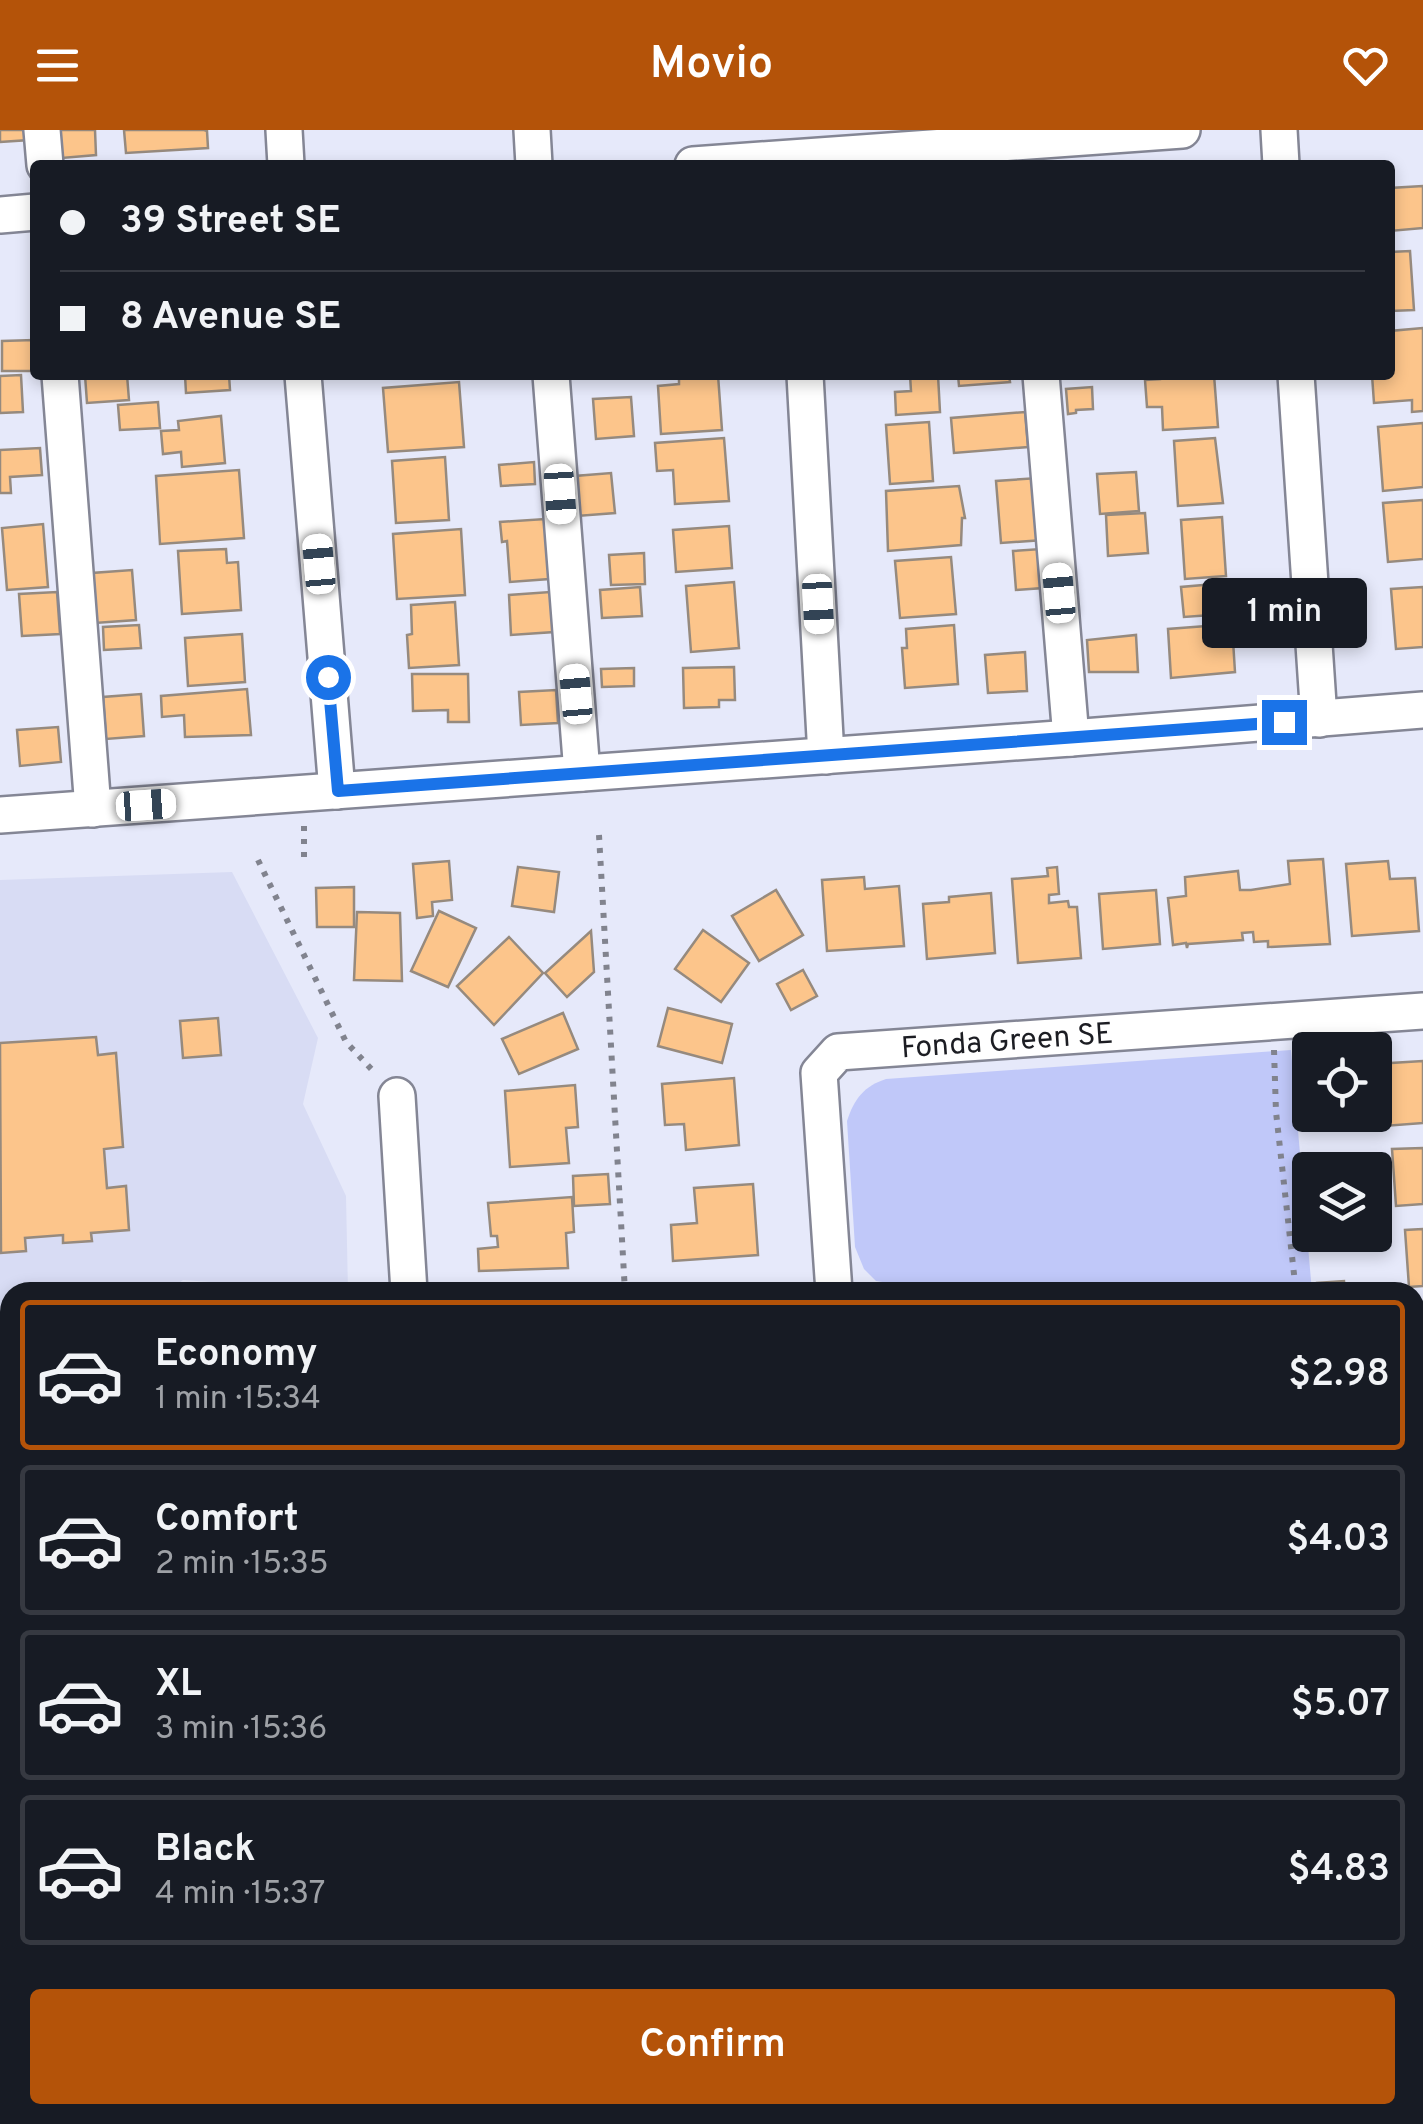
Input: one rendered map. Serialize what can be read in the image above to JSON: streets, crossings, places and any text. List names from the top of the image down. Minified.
{"streets":{"street":["Fonda Green SE"]},"page":{"header":"Movio","banner":["39 Street SE","8 Avenue SE"],"bubble":"1 min","list":[{"name":"Economy","note":"1 min · 15:34","value":"$2.98"},{"name":"Comfort","note":"2 min · 15:35","value":"$4.03"},{"name":"XL","note":"3 min · 15:36","value":"$5.07"},{"name":"Black","note":"4 min · 15:37","value":"$4.83"}],"buttons":"Confirm"}}
